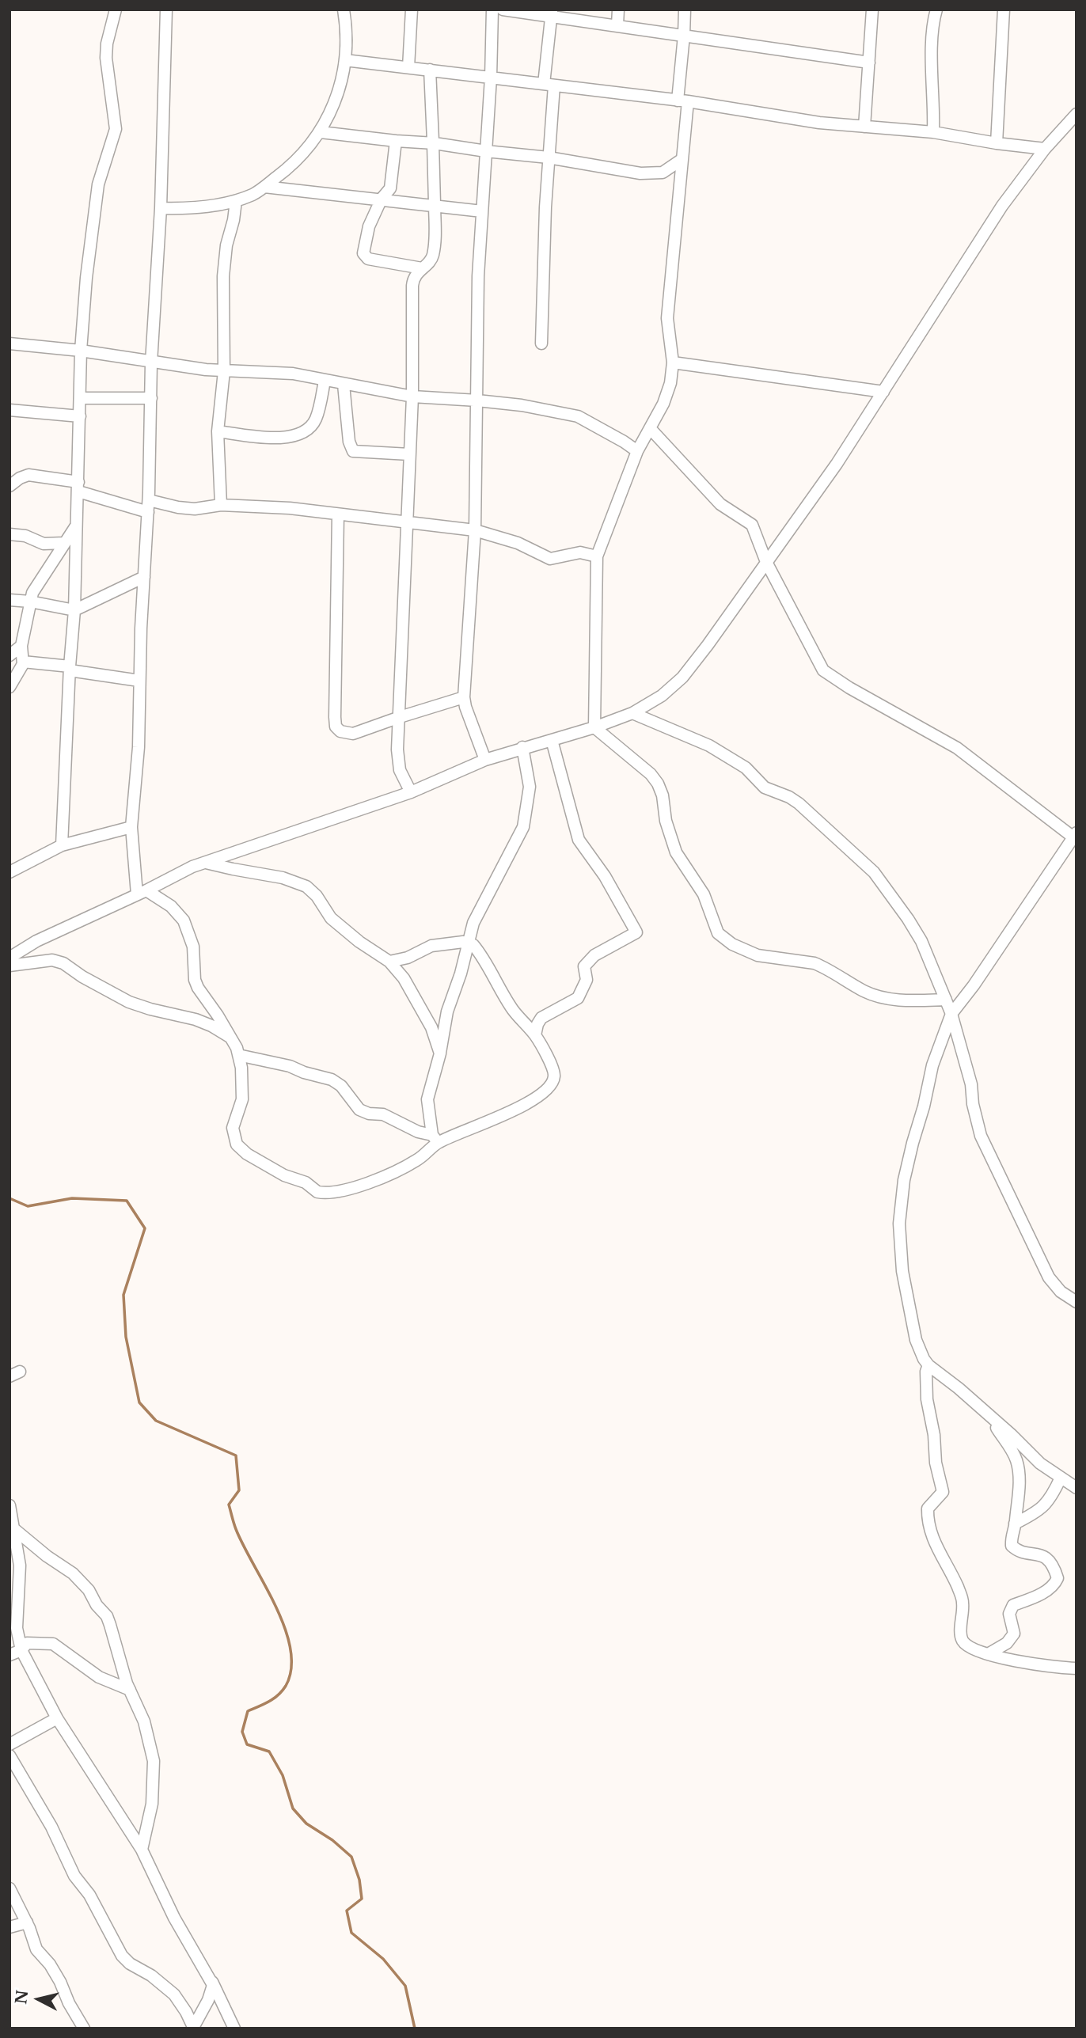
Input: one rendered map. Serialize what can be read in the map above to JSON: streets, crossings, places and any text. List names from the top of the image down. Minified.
{"north":"left"}
